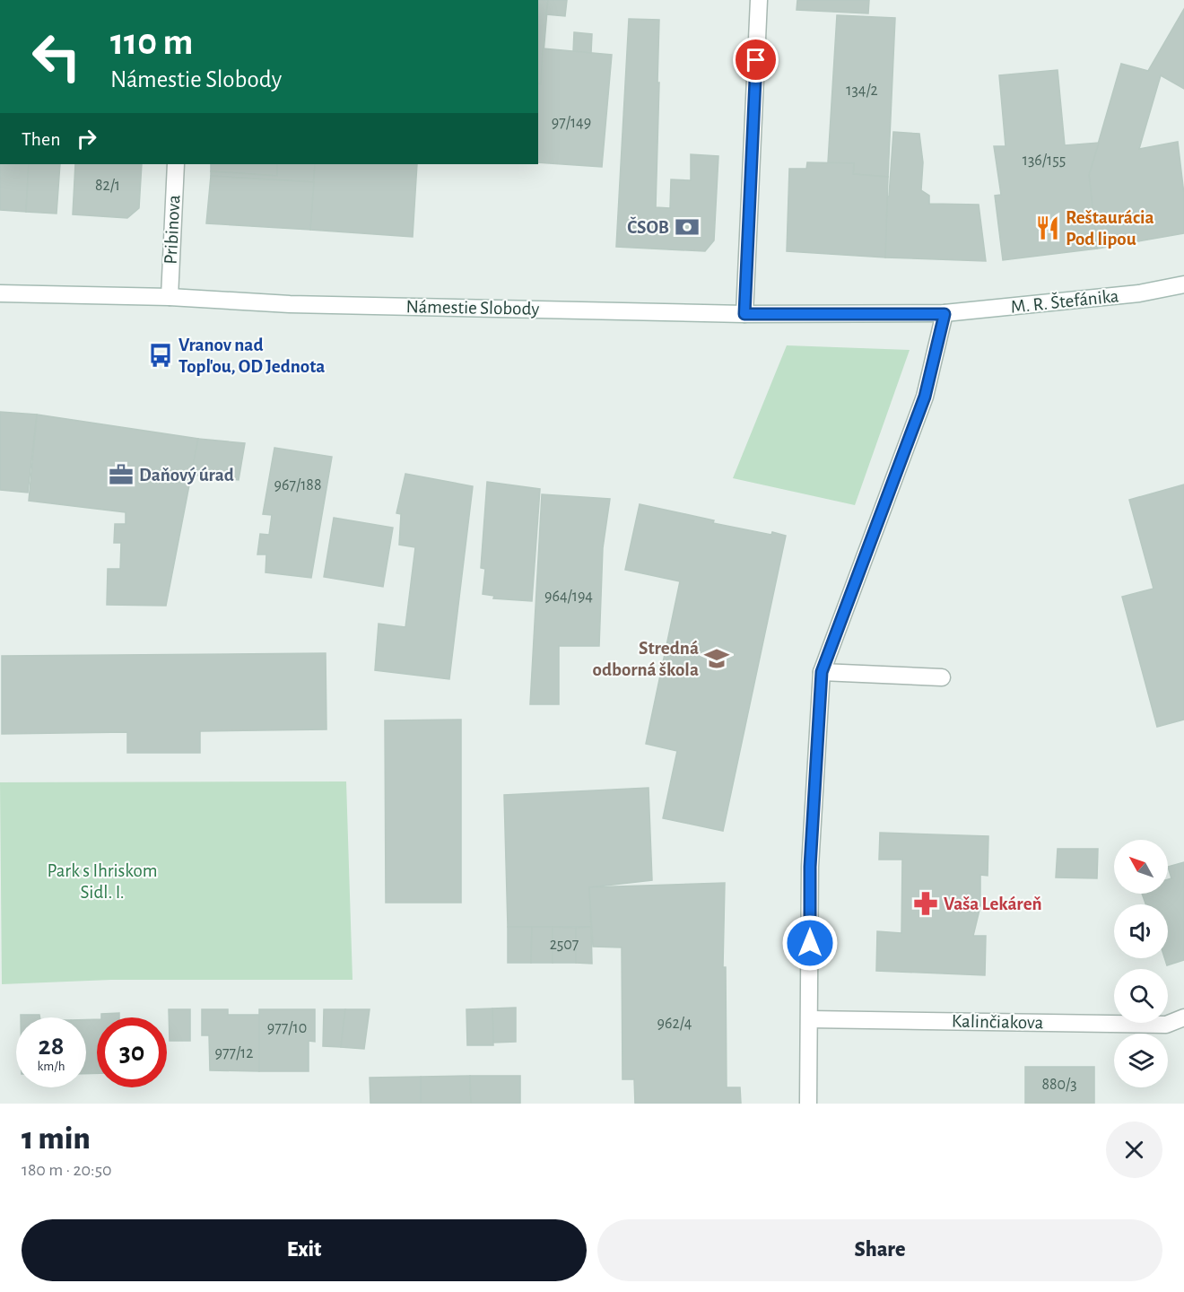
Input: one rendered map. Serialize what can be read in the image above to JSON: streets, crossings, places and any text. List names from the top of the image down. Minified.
{"streets":{"street":["Pribinova","M. R. Štefánika","Námestie Slobody","Kalinčiakova"]},"crossings":[["Pribinova","Námestie Slobody"],["M. R. Štefánika","Námestie Slobody"]],"parks":["Park s Ihriskom Sidl. I."],"places":{"bank":["ČSOB"],"restaurant":["Reštaurácia Pod lipou"],"bus stop":["Vranov nad Topľou, OD Jednota"],"office":["Daňový úrad"],"school or university":["Stredná odborná škola"],"pharmacy":["Vaša Lekáreň"]},"house_numbers":["134/2","97/149","136/155","82/1","967/188","964/194","2507","962/4","977/10","977/12","880/3"],"north":"top left","page":{"turn":["110 m","Námestie Slobody"],"then":"Then","speed":"28 km/h","limit":"30","heading":["1 min","180 m · 20:50"],"buttons":["Exit","Share"]}}
